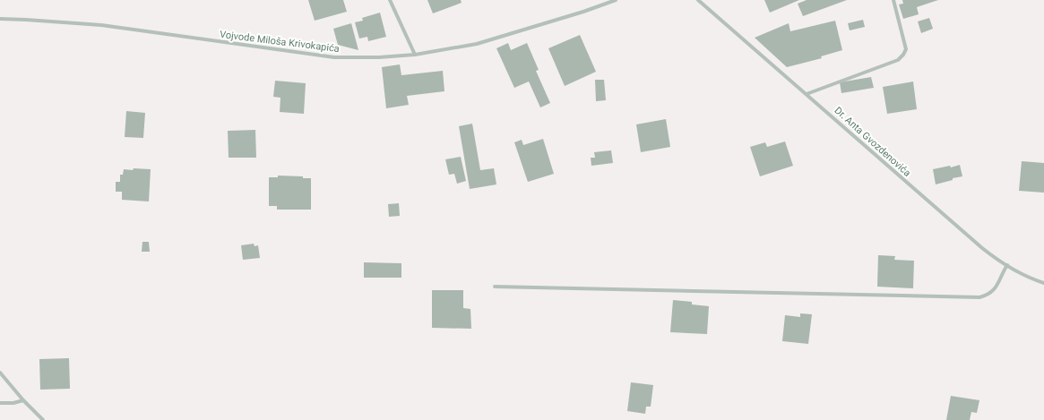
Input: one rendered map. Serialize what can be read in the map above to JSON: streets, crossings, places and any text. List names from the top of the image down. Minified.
{"streets":{"street":["Vojvode Miloša Krivokapića","Dr. Anta Gvozdenovića"]}}
